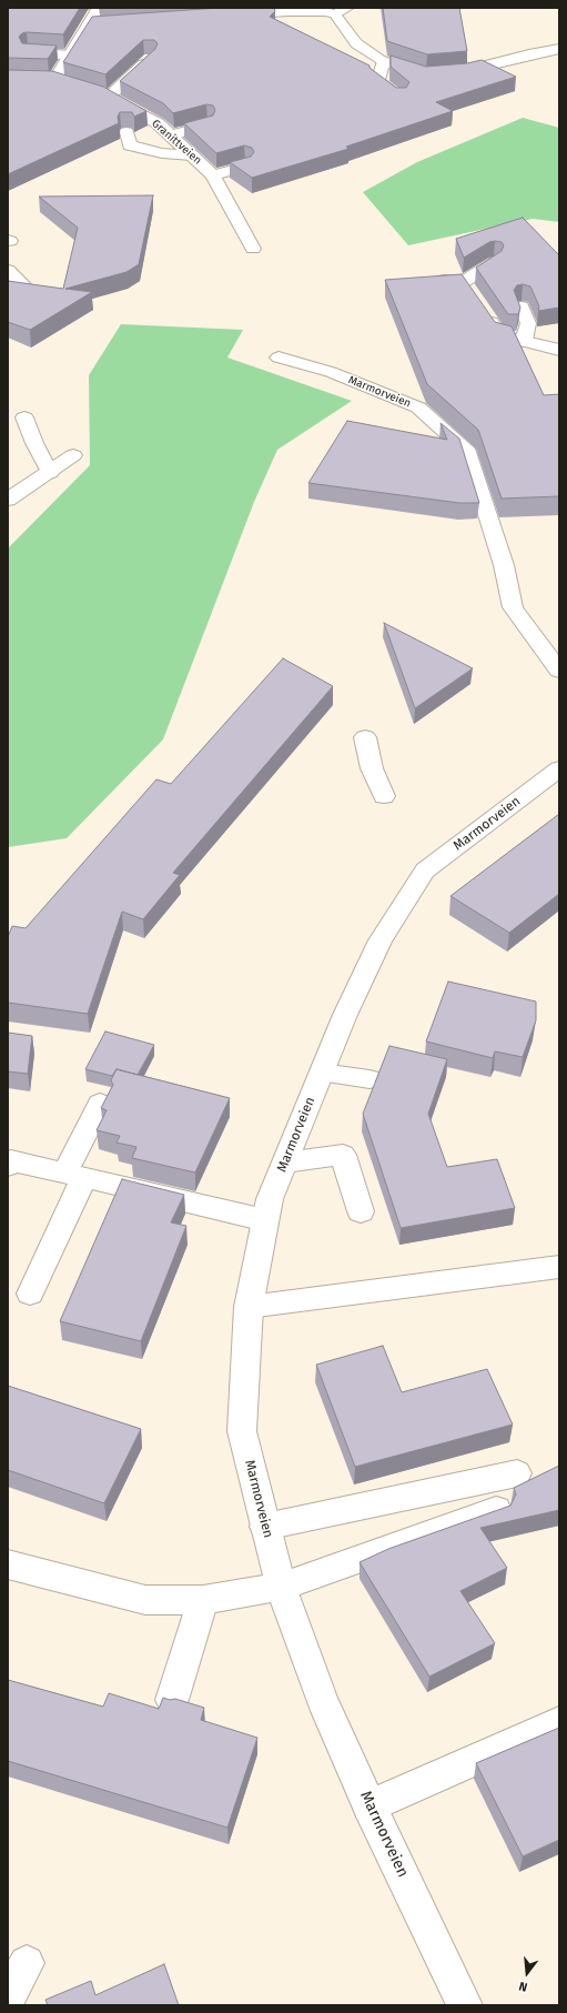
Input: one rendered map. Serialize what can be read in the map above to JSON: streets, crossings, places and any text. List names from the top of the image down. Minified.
{"streets":{"street":["Granittveien","Marmorveien"]},"north":"bottom"}
